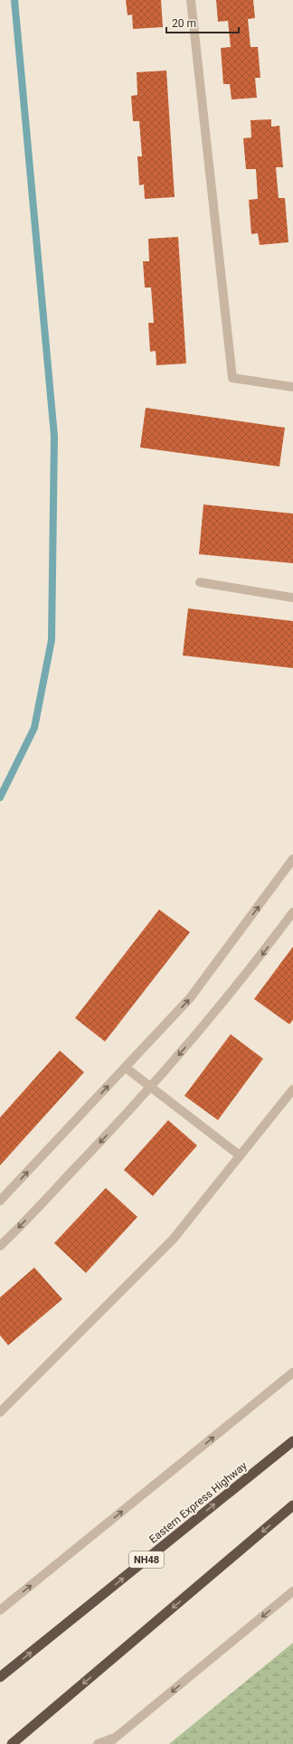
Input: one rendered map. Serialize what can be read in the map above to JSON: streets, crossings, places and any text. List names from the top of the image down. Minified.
{"streets":{"highway":["Eastern Express Highway","NH48"]},"scale_bar":"20 m"}
